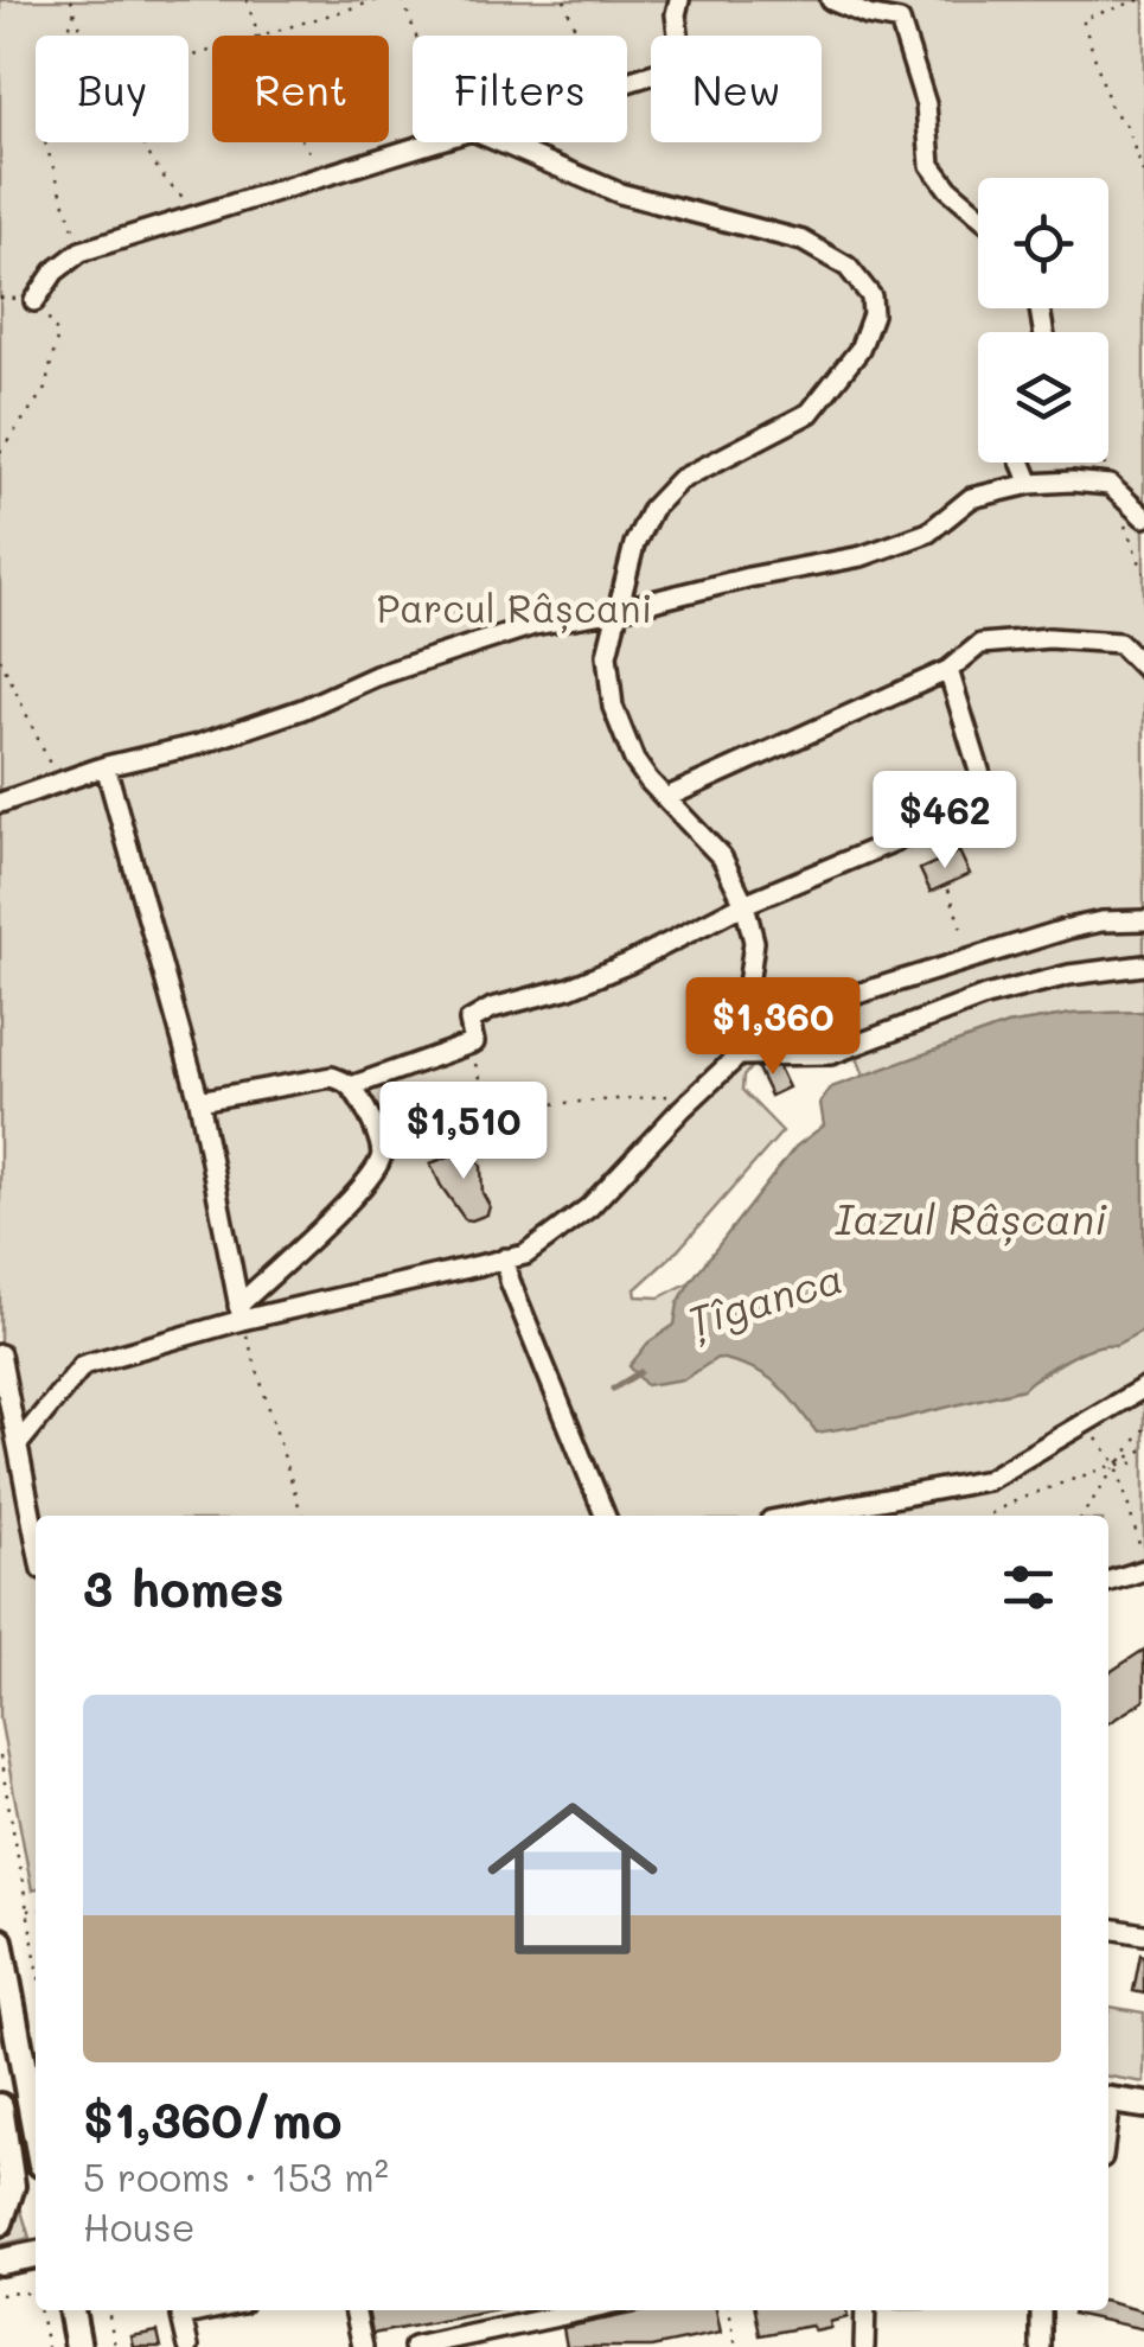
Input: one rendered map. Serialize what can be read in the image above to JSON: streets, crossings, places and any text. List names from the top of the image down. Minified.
{"water":["Iazul Râșcani","Țîganca"],"parks":["Parcul Râșcani"],"page":{"chip":["Buy","Rent","Filters","New"],"price":["$462","$1,360","$1,510"],"heading":"3 homes","list":[{"name":"$1,360/mo","note":"5 rooms · 153 m² · House"}]}}
